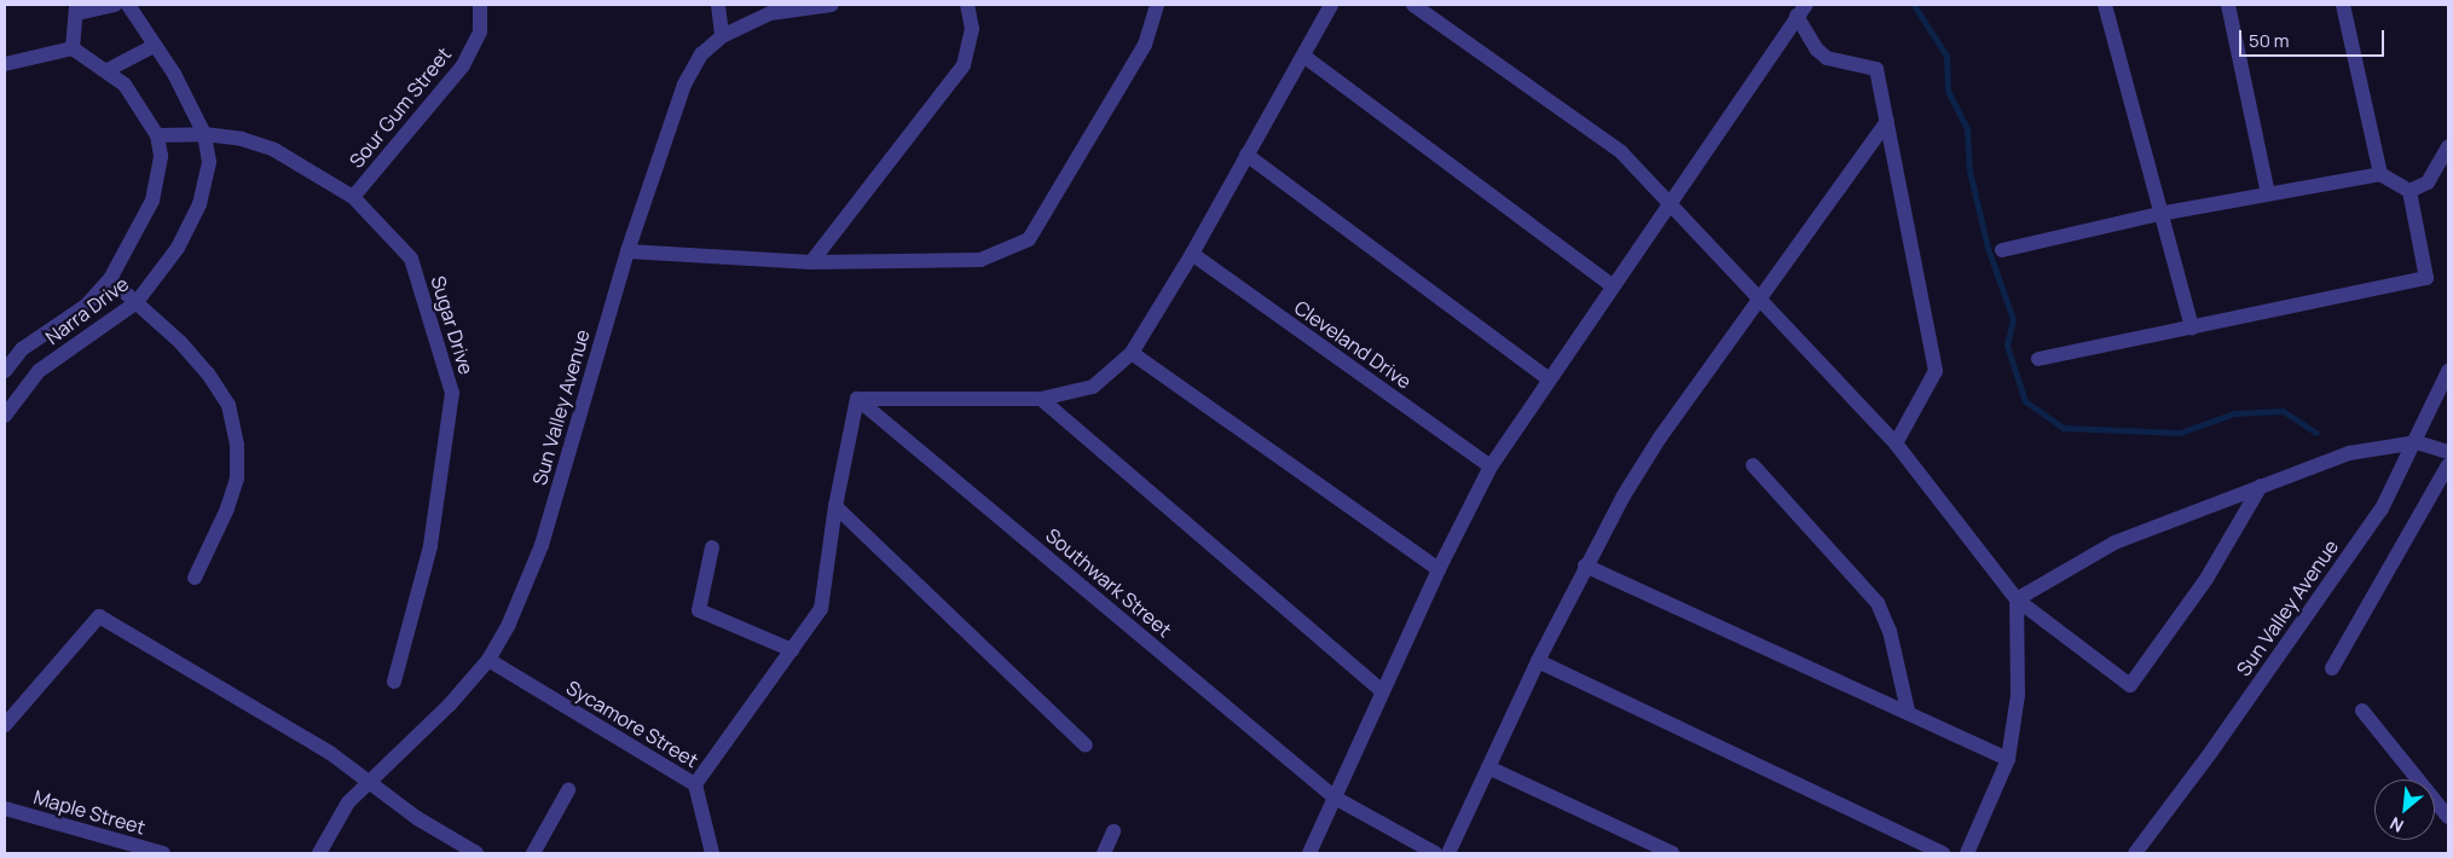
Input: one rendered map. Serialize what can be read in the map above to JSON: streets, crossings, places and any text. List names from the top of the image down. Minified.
{"streets":{"street":["Sour Gum Street","Narra Drive","Sugar Drive","Cleveland Drive","Sun Valley Avenue","Southwark Street","Sycamore Street","Maple Street"]},"crossings":[["Sour Gum Street","Sugar Drive"],["Narra Drive","Sugar Drive"],["Sun Valley Avenue","Sycamore Street"]],"scale_bar":"50 m","north":"bottom left"}
